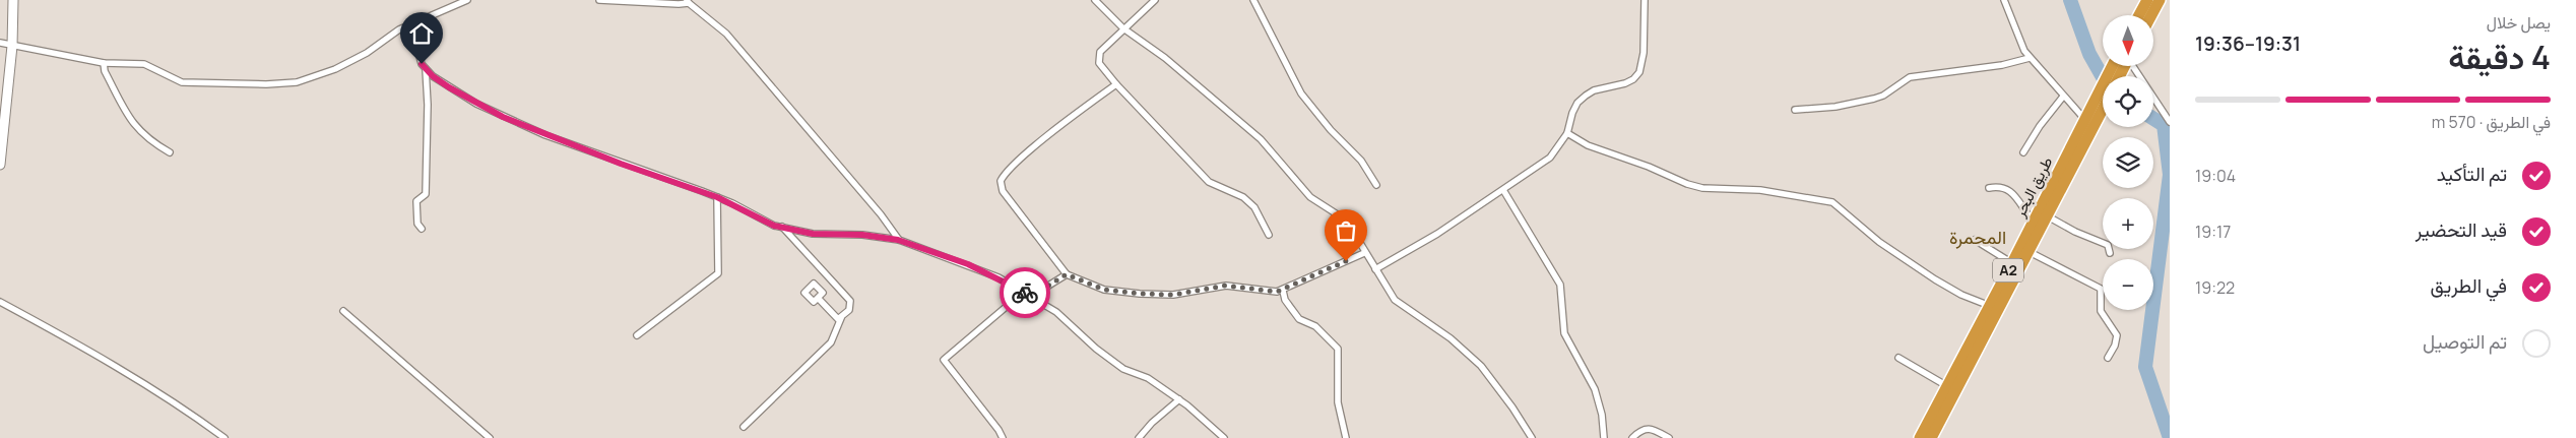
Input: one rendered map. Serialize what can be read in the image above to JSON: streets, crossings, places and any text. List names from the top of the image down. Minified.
{"streets":{"highway":["طريق البحر","A2"]},"districts":["المحمرة"],"north":"bottom","page":{"heading":["4 دقيقة","يصل خلال","19:31–19:36"],"map_buttons":["+","−"],"bar":"في الطريق · 570 m","list":[["تم التأكيد","19:04"],["قيد التحضير","19:17"],["في الطريق","19:22"],"تم التوصيل"]}}
